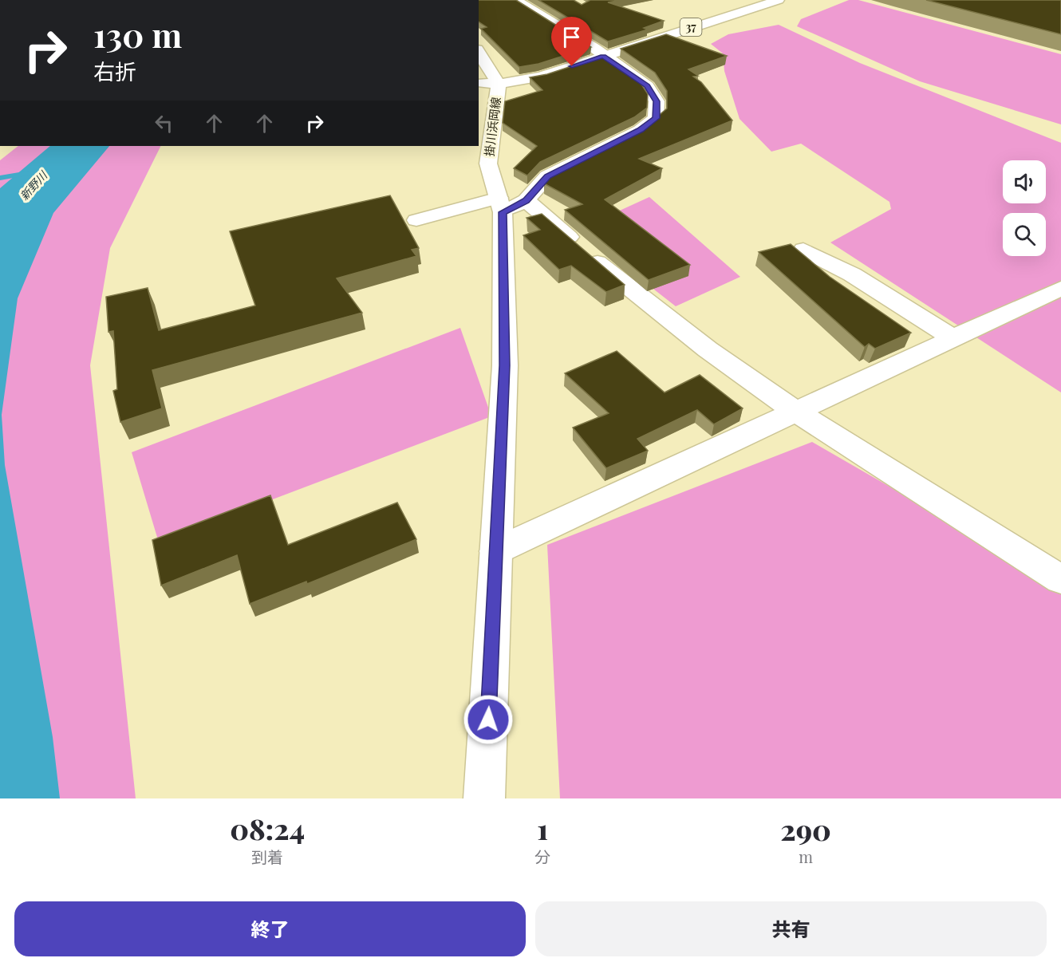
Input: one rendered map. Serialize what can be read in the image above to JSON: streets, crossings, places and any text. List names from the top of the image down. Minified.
{"streets":{"street":["37","掛川浜岡線"]},"water":["新野川"],"page":{"turn":["130 m","右折"],"eta":["08:24","到着","1","分","290","m"],"buttons":["終了","共有"]}}
